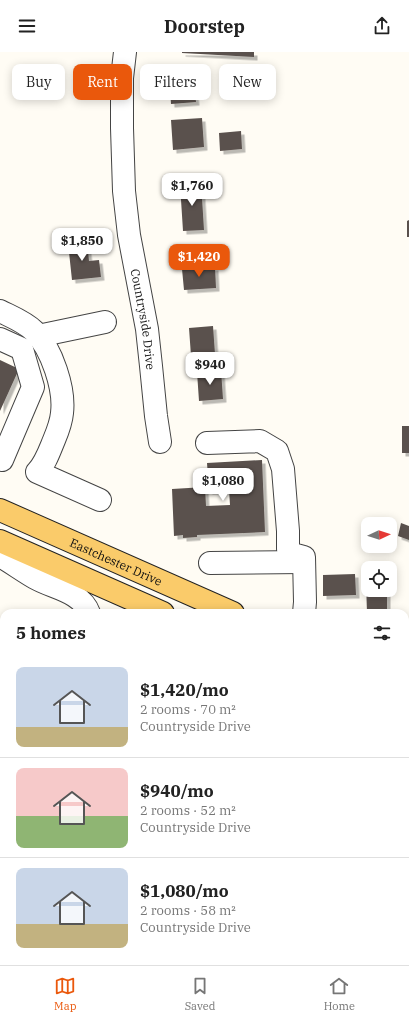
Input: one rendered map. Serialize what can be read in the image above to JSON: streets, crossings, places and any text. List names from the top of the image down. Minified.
{"streets":{"main road":["Eastchester Drive"],"street":["Countryside Drive"]},"north":"right","page":{"header":"Doorstep","chip":["Buy","Rent","Filters","New"],"price":["$1,760","$1,850","$1,420","$940","$1,080"],"heading":"5 homes","list":[{"name":"$1,420/mo","note":"2 rooms · 70 m² · Countryside Drive"},{"name":"$940/mo","note":"2 rooms · 52 m² · Countryside Drive"},{"name":"$1,080/mo","note":"2 rooms · 58 m² · Countryside Drive"}],"tabs":["Map","Saved","Home"]}}
